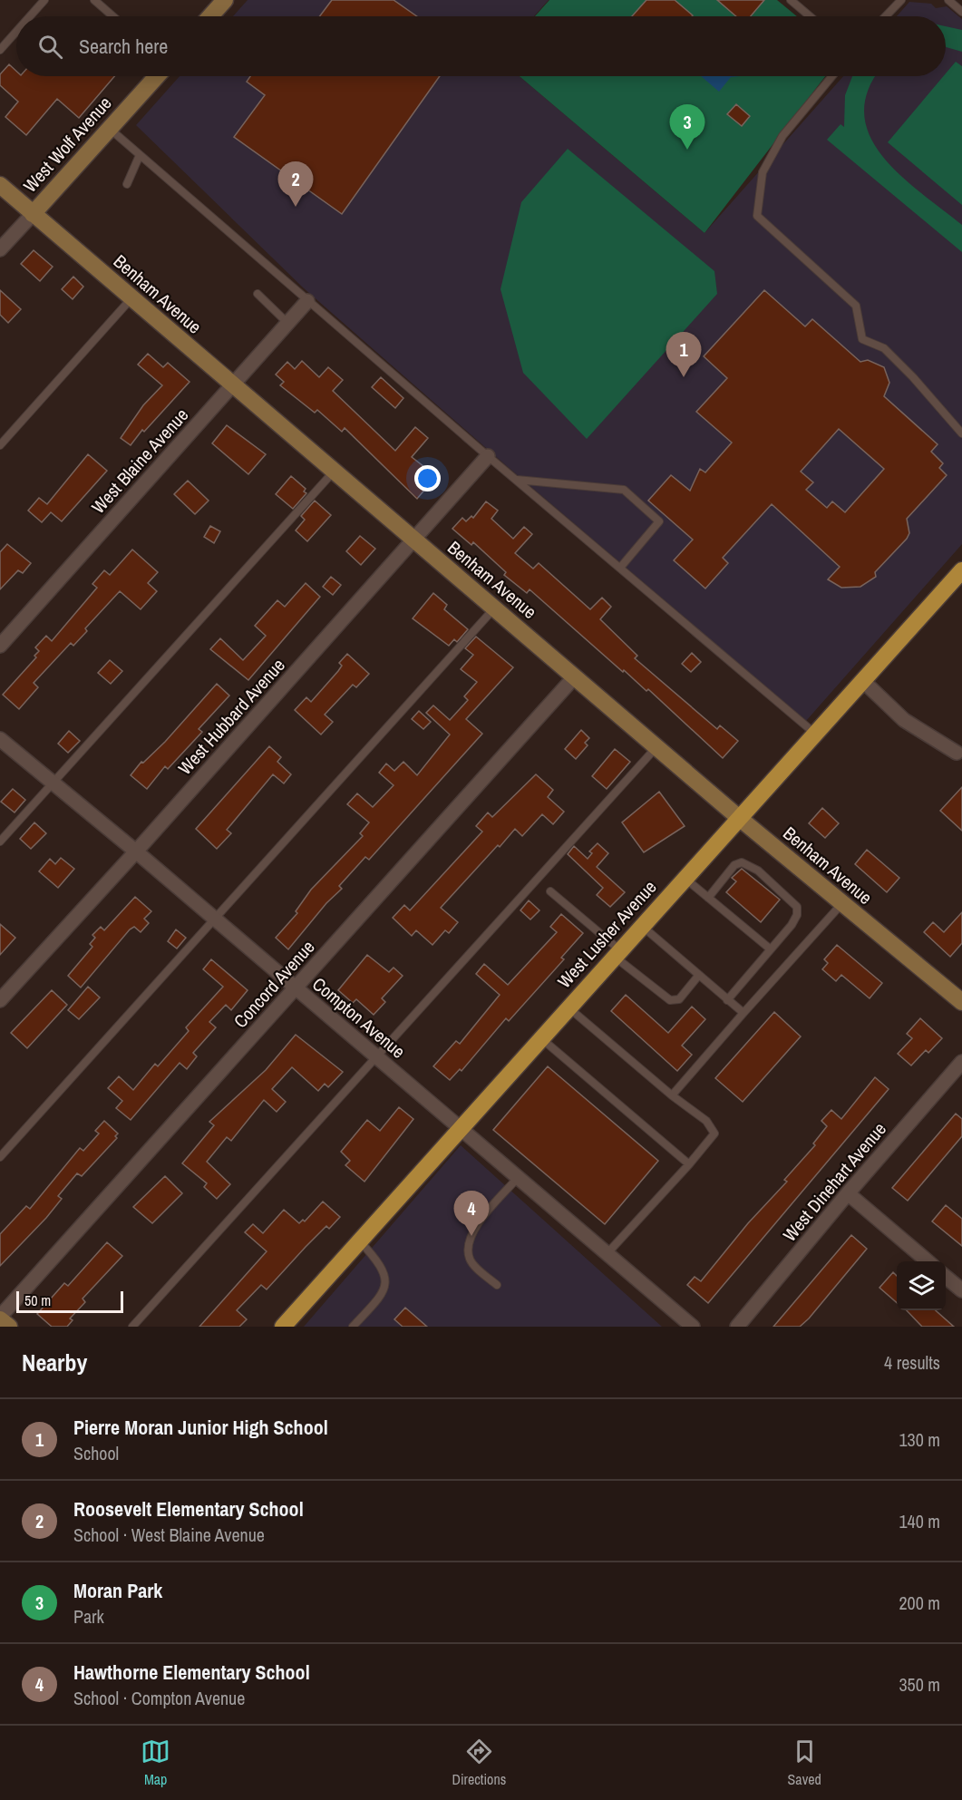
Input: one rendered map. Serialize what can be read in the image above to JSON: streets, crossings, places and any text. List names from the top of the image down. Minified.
{"streets":{"main road":["West Wolf Avenue","Benham Avenue","West Lusher Avenue"],"street":["West Blaine Avenue","West Hubbard Avenue","Concord Avenue","Compton Avenue","West Dinehart Avenue"]},"crossings":[["West Wolf Avenue","Benham Avenue"],["Benham Avenue","West Blaine Avenue"],["Benham Avenue","West Hubbard Avenue"],["Benham Avenue","West Lusher Avenue"],["Benham Avenue","Concord Avenue"],["West Hubbard Avenue","Compton Avenue"],["West Lusher Avenue","Compton Avenue"],["Concord Avenue","Compton Avenue"]],"scale_bar":"50 m","page":{"search":"Search here","pins":["3","2","1","4"],"scale":"50 m","heading":["Nearby","4 results"],"list":[{"mark":"1","name":"Pierre Moran Junior High School","note":"School","value":"130 m"},{"mark":"2","name":"Roosevelt Elementary School","note":"School · West Blaine Avenue","value":"140 m"},{"mark":"3","name":"Moran Park","note":"Park","value":"200 m"},{"mark":"4","name":"Hawthorne Elementary School","note":"School · Compton Avenue","value":"350 m"}],"nav":["Map","Directions","Saved"]}}
